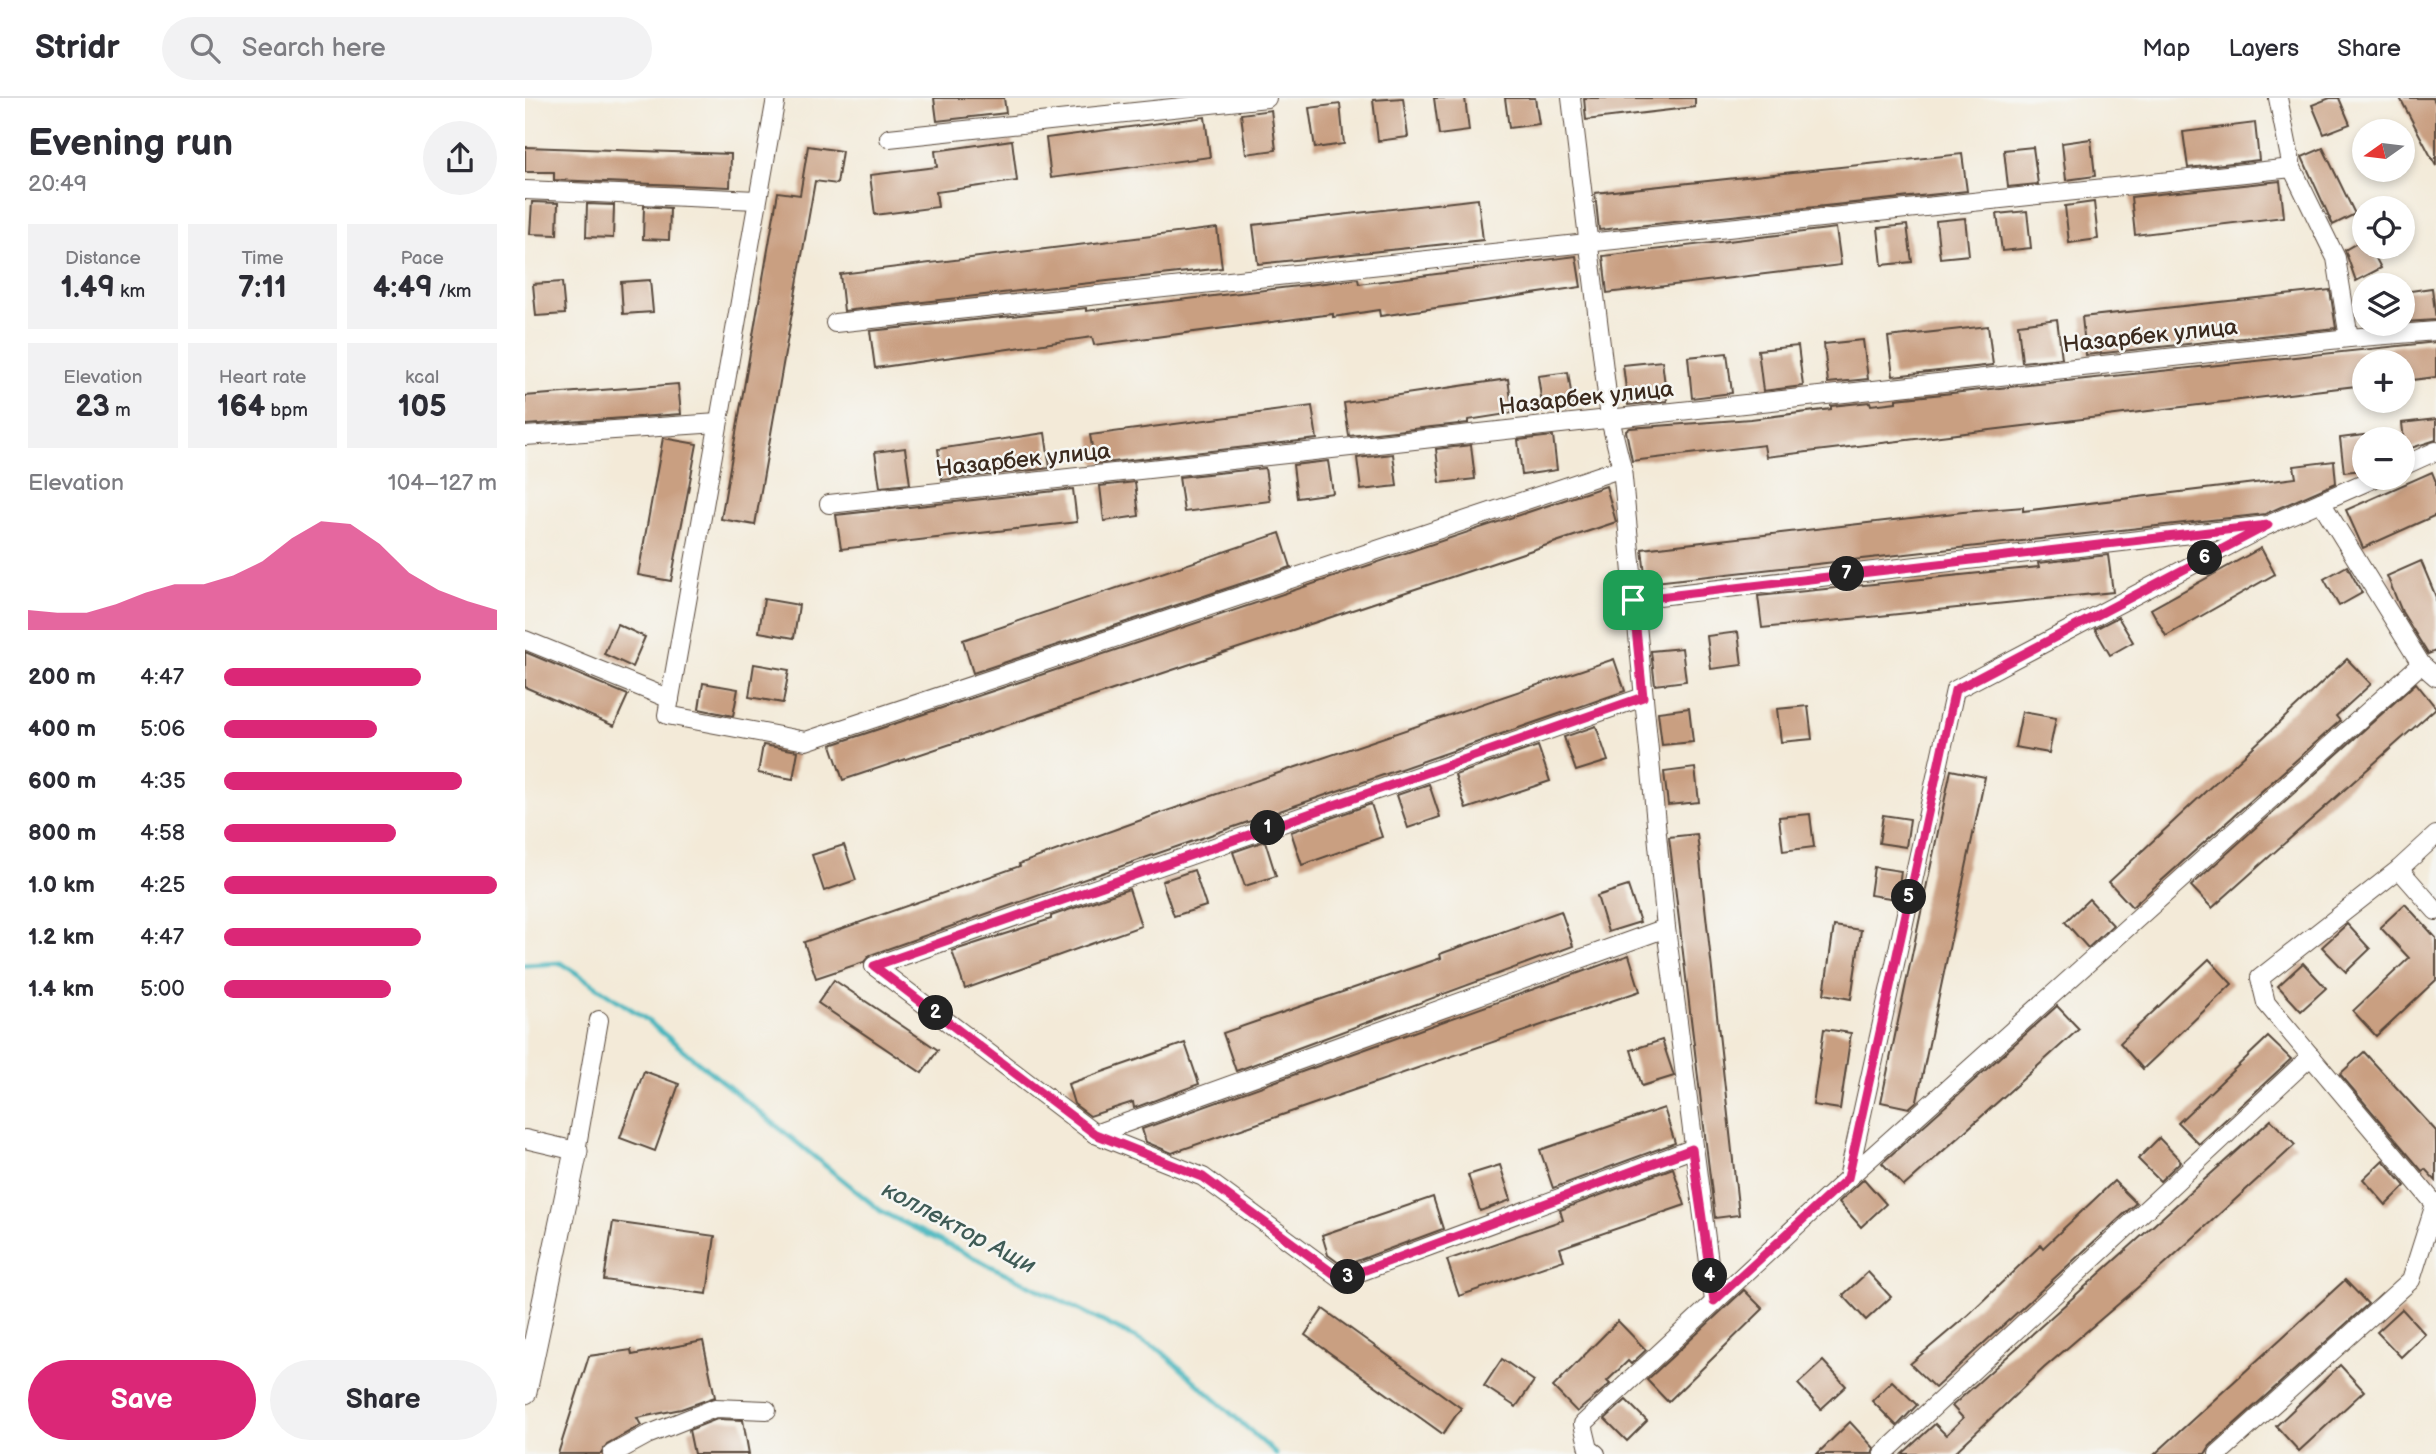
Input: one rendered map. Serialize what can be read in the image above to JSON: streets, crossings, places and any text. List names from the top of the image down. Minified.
{"streets":{"street":["Назарбек улица"]},"water":["коллектор Ащи"],"north":"left","page":{"header":"Stridr","search":"Search here","nav":["Map","Layers","Share"],"heading":["Evening run","20:49"],"map_buttons":["+","−"],"stats":[["Distance","1.49 km"],["Time","7:11"],["Pace","4:49 /km"],["Elevation","23 m"],["Heart rate","164 bpm"],["kcal","105"]],"chart":["Elevation","104–127 m"],"pins":["6","7","1","5","2","4","3"],"list":[{"name":"200 m","note":"4:47"},{"name":"400 m","note":"5:06"},{"name":"600 m","note":"4:35"},{"name":"800 m","note":"4:58"},{"name":"1.0 km","note":"4:25"},{"name":"1.2 km","note":"4:47"},{"name":"1.4 km","note":"5:00"}],"buttons":["Save","Share"]}}
